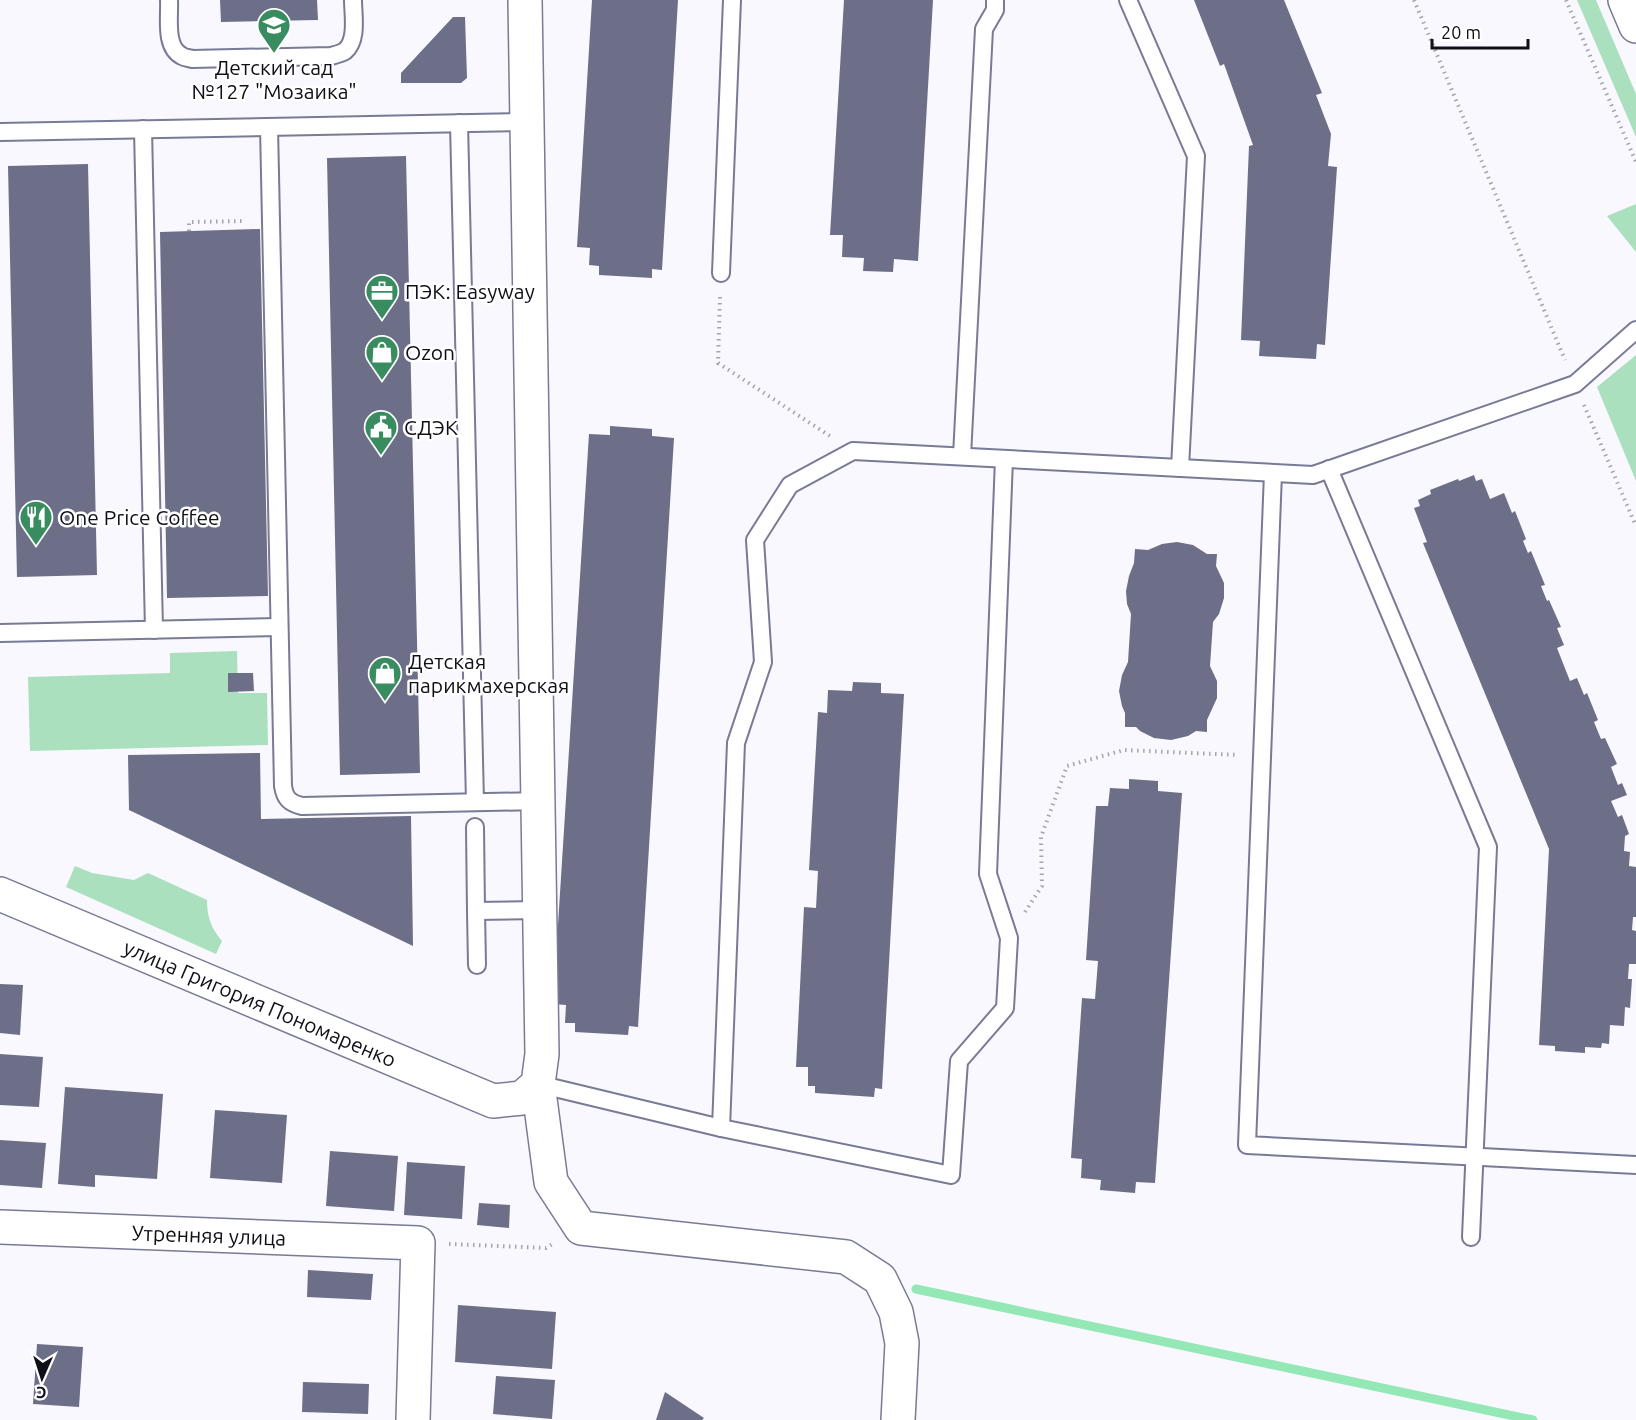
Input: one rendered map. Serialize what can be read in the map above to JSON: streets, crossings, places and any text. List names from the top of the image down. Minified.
{"streets":{"street":["улица Григория Пономаренко","Утренняя улица"]},"places":{"school or university":["Детский сад №127 \"Мозаика\""],"office":["ПЭК: Easyway"],"shop":["Ozon","Детская парикмахерская"],"public building":["СДЭК"],"restaurant":["One Price Coffee"]},"scale_bar":"20 m","north":"bottom"}
